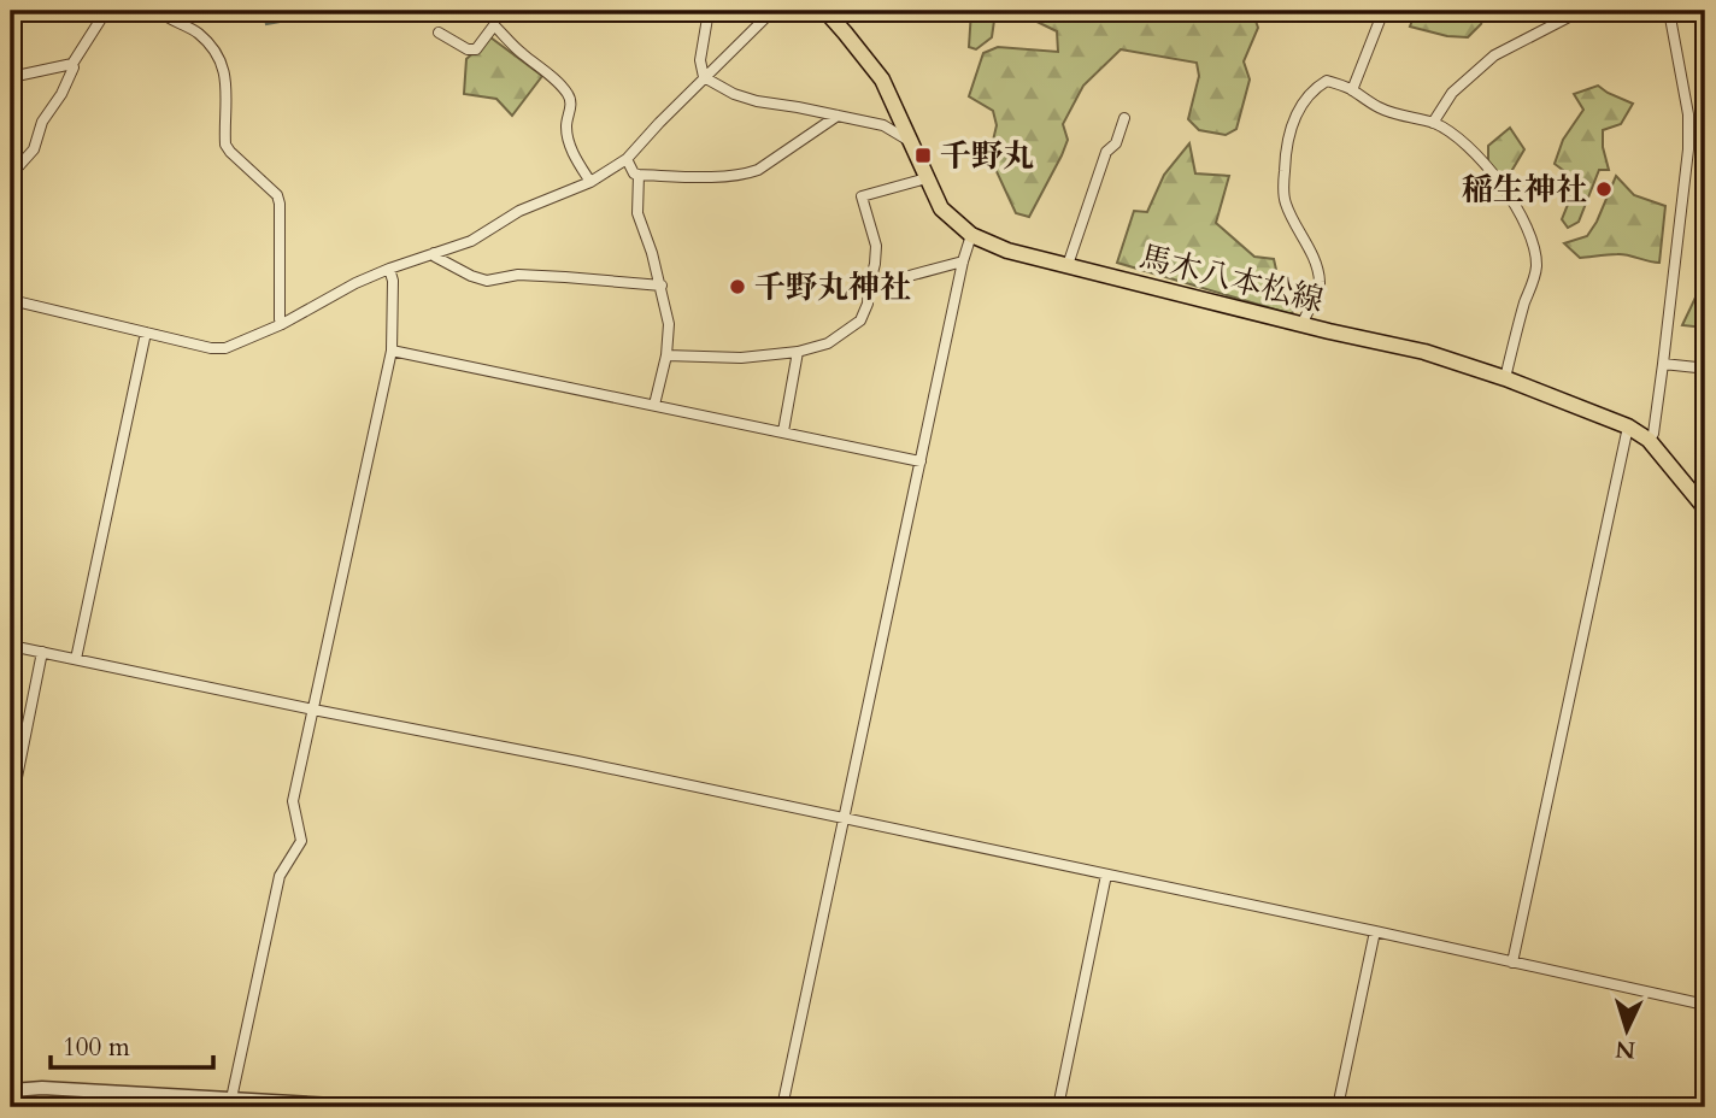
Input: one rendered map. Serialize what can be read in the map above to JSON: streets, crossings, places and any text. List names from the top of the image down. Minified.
{"streets":{"main road":["馬木八本松線"]},"places":{"transit":["千野丸"],"other":["稲生神社","千野丸神社"]},"scale_bar":"100 m","north":"bottom"}
